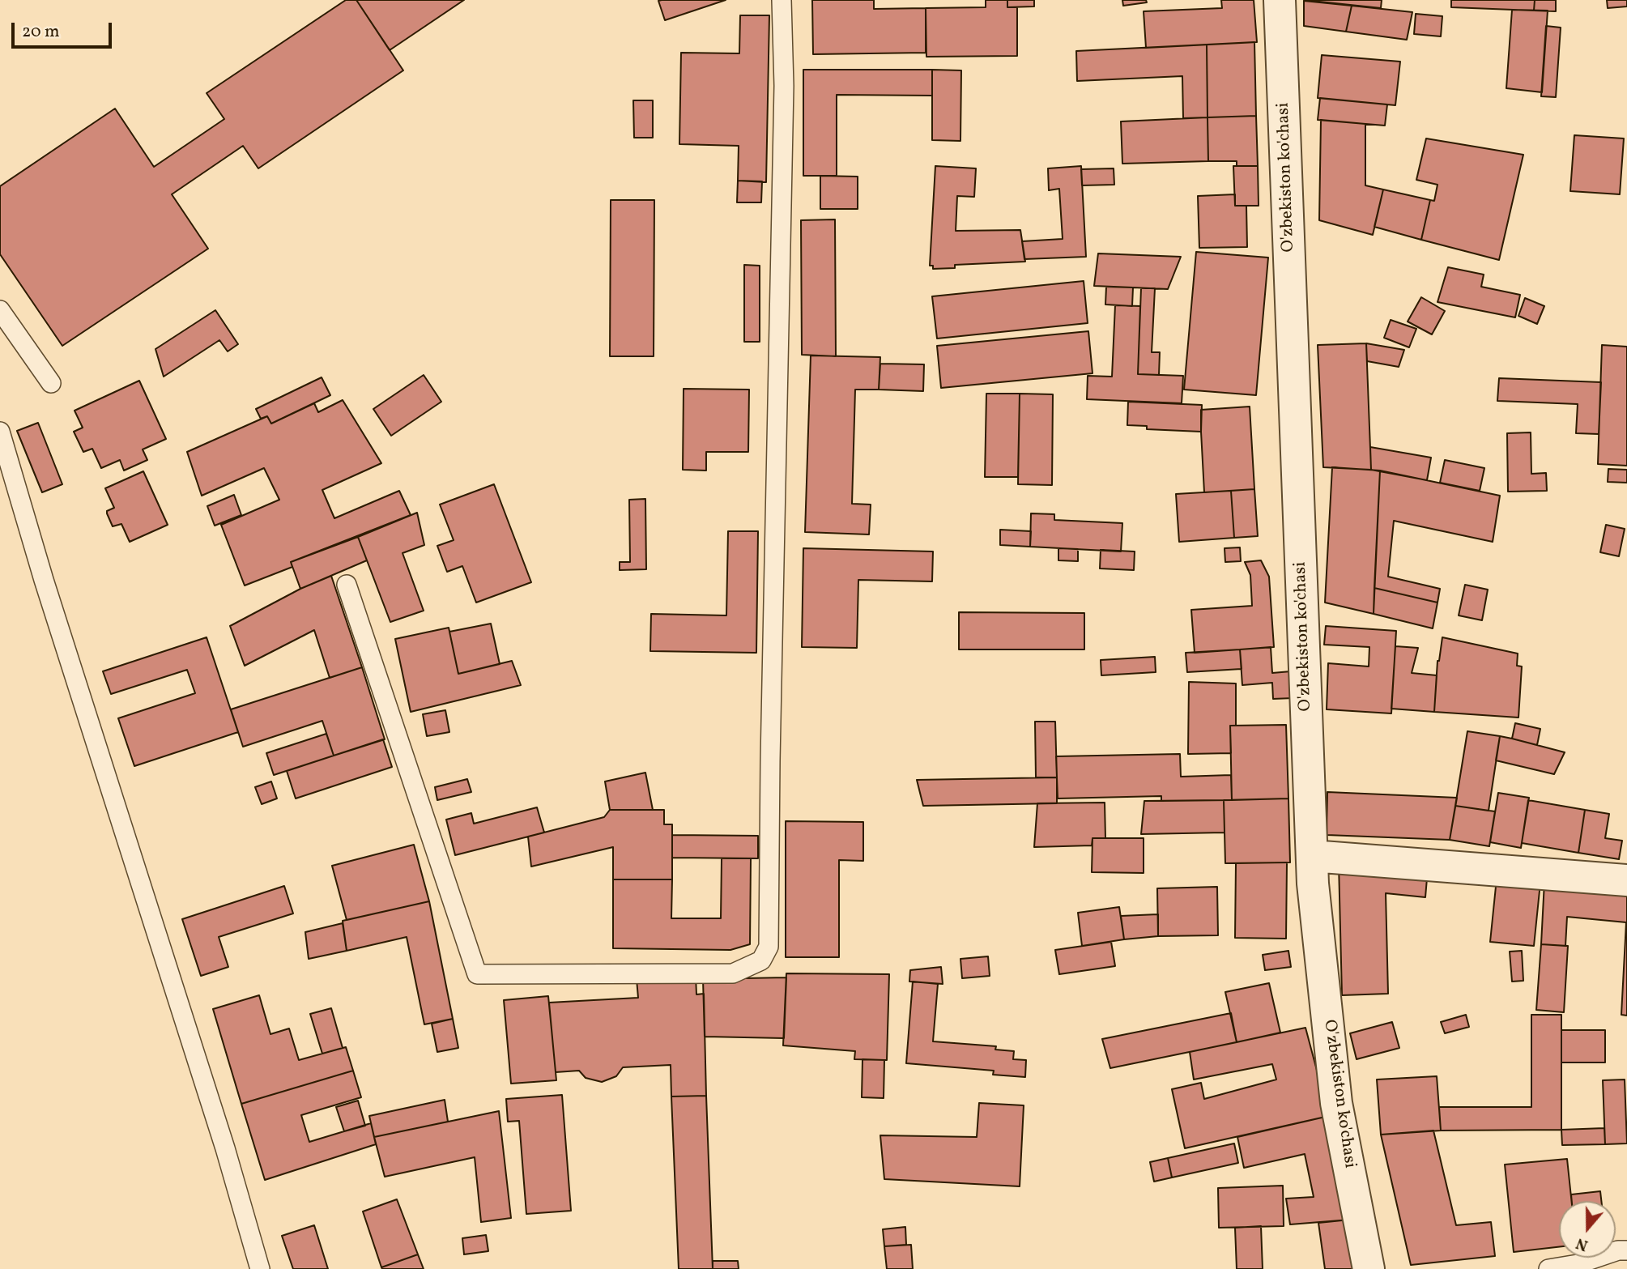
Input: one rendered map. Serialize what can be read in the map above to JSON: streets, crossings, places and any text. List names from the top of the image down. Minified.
{"streets":{"street":["O'zbekiston ko'chasi"]},"scale_bar":"20 m","north":"bottom"}
